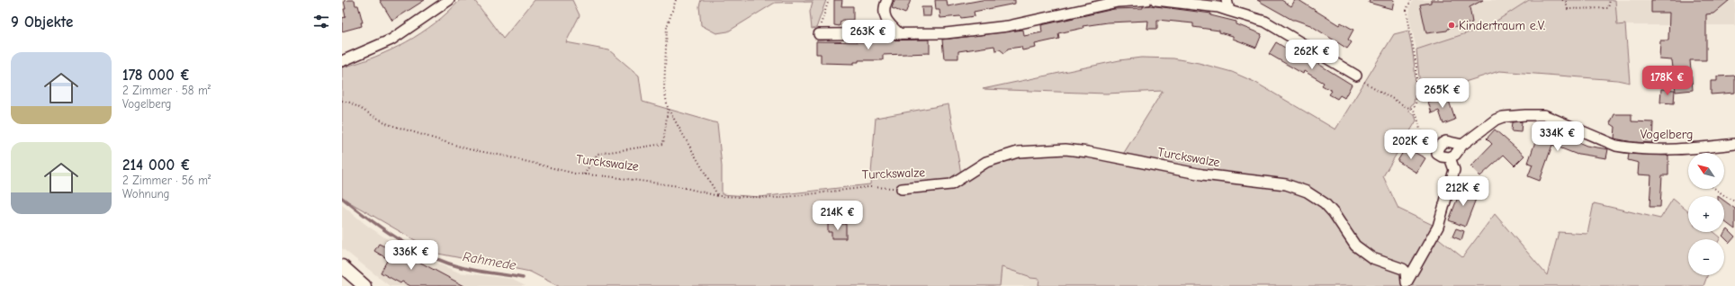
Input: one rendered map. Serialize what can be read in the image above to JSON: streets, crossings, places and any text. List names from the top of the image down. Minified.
{"streets":{"street":["Vogelberg","Turckswalze"]},"crossings":[["Vogelberg","Turckswalze"]],"water":["Rahmede"],"places":["Kindertraum e.V."],"north":"top left","page":{"heading":"9 Objekte","price":["263K €","262K €","178K €","265K €","334K €","202K €","212K €","214K €","336K €"],"list":[{"name":"178 000 €","note":"2 Zimmer · 58 m² · Vogelberg"},{"name":"214 000 €","note":"2 Zimmer · 56 m² · Wohnung"}],"map_buttons":["+","−"]}}
